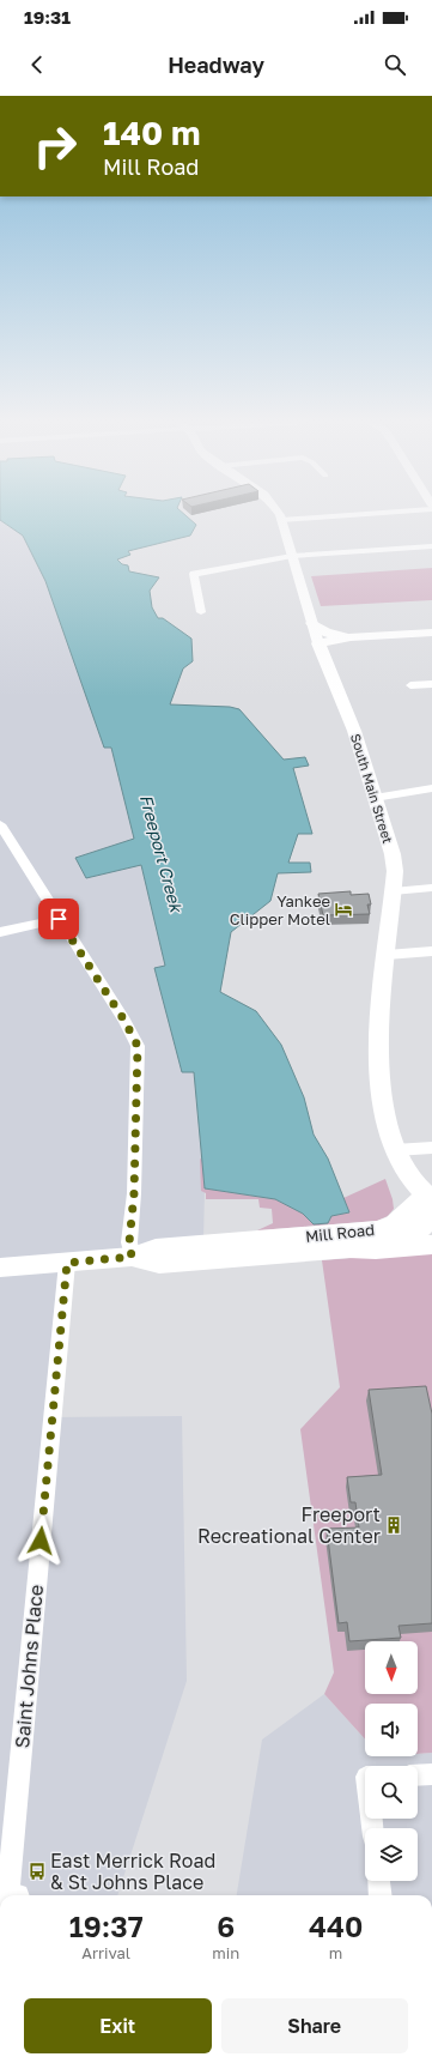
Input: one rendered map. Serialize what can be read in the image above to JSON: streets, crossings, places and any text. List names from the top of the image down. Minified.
{"streets":{"main road":["South Main Street","Mill Road"],"street":["Saint Johns Place"]},"crossings":[["South Main Street","Mill Road"],["Mill Road","Saint Johns Place"]],"water":["Freeport Creek"],"places":{"hotel":["Yankee Clipper Motel"],"building":["Freeport Recreational Center"],"bus stop":["East Merrick Road & St Johns Place"]},"north":"bottom","page":{"status":"19:31","header":"Headway","turn":["140 m","Mill Road"],"eta":["19:37","Arrival","6","min","440","m"],"buttons":["Exit","Share"]}}
